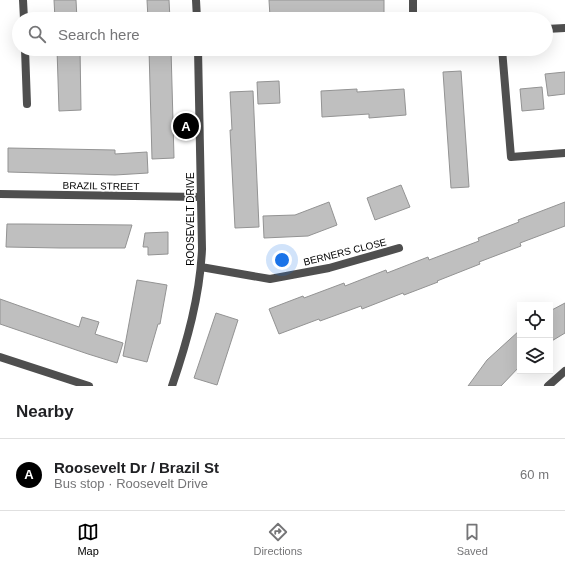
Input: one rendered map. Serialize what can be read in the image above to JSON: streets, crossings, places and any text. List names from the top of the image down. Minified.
{"streets":{"street":["BRAZIL STREET","ROOSEVELT DRIVE","BERNERS CLOSE"]},"crossings":[["BRAZIL STREET","ROOSEVELT DRIVE"],["ROOSEVELT DRIVE","BERNERS CLOSE"]],"page":{"search":"Search here","pins":"A","heading":"Nearby","list":[{"mark":"A","name":"Roosevelt Dr / Brazil St","note":"Bus stop · Roosevelt Drive","value":"60 m"}],"nav":["Map","Directions","Saved"]}}
